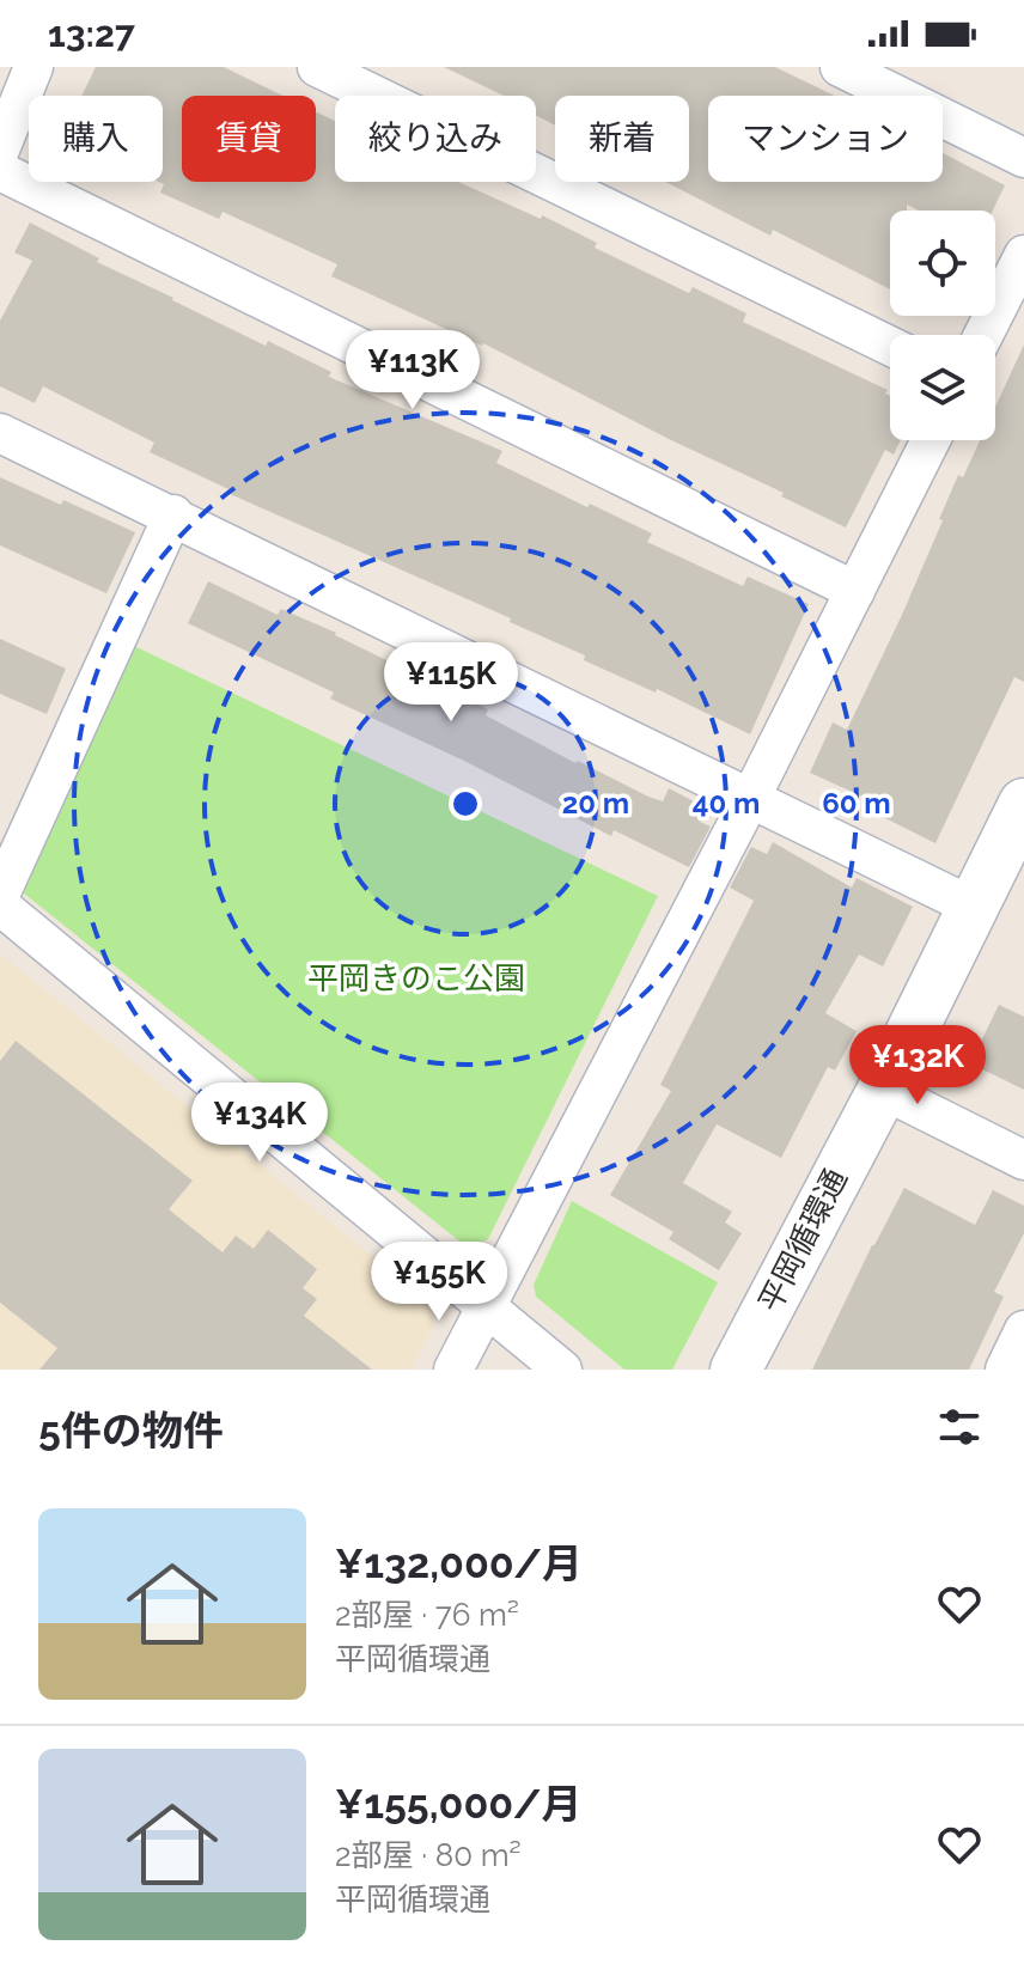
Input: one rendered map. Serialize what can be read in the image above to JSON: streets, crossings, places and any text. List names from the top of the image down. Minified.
{"streets":{"street":["平岡循環通"]},"parks":["平岡きのこ公園"],"page":{"status":"13:27","chip":["購入","賃貸","絞り込み","新着","マンション"],"price":["¥113K","¥115K","¥132K","¥134K","¥155K"],"heading":"5件の物件","list":[{"name":"¥132,000/月","note":"2部屋 · 76 m² · 平岡循環通"},{"name":"¥155,000/月","note":"2部屋 · 80 m² · 平岡循環通"}]},"rings":["20 m","40 m","60 m"]}
